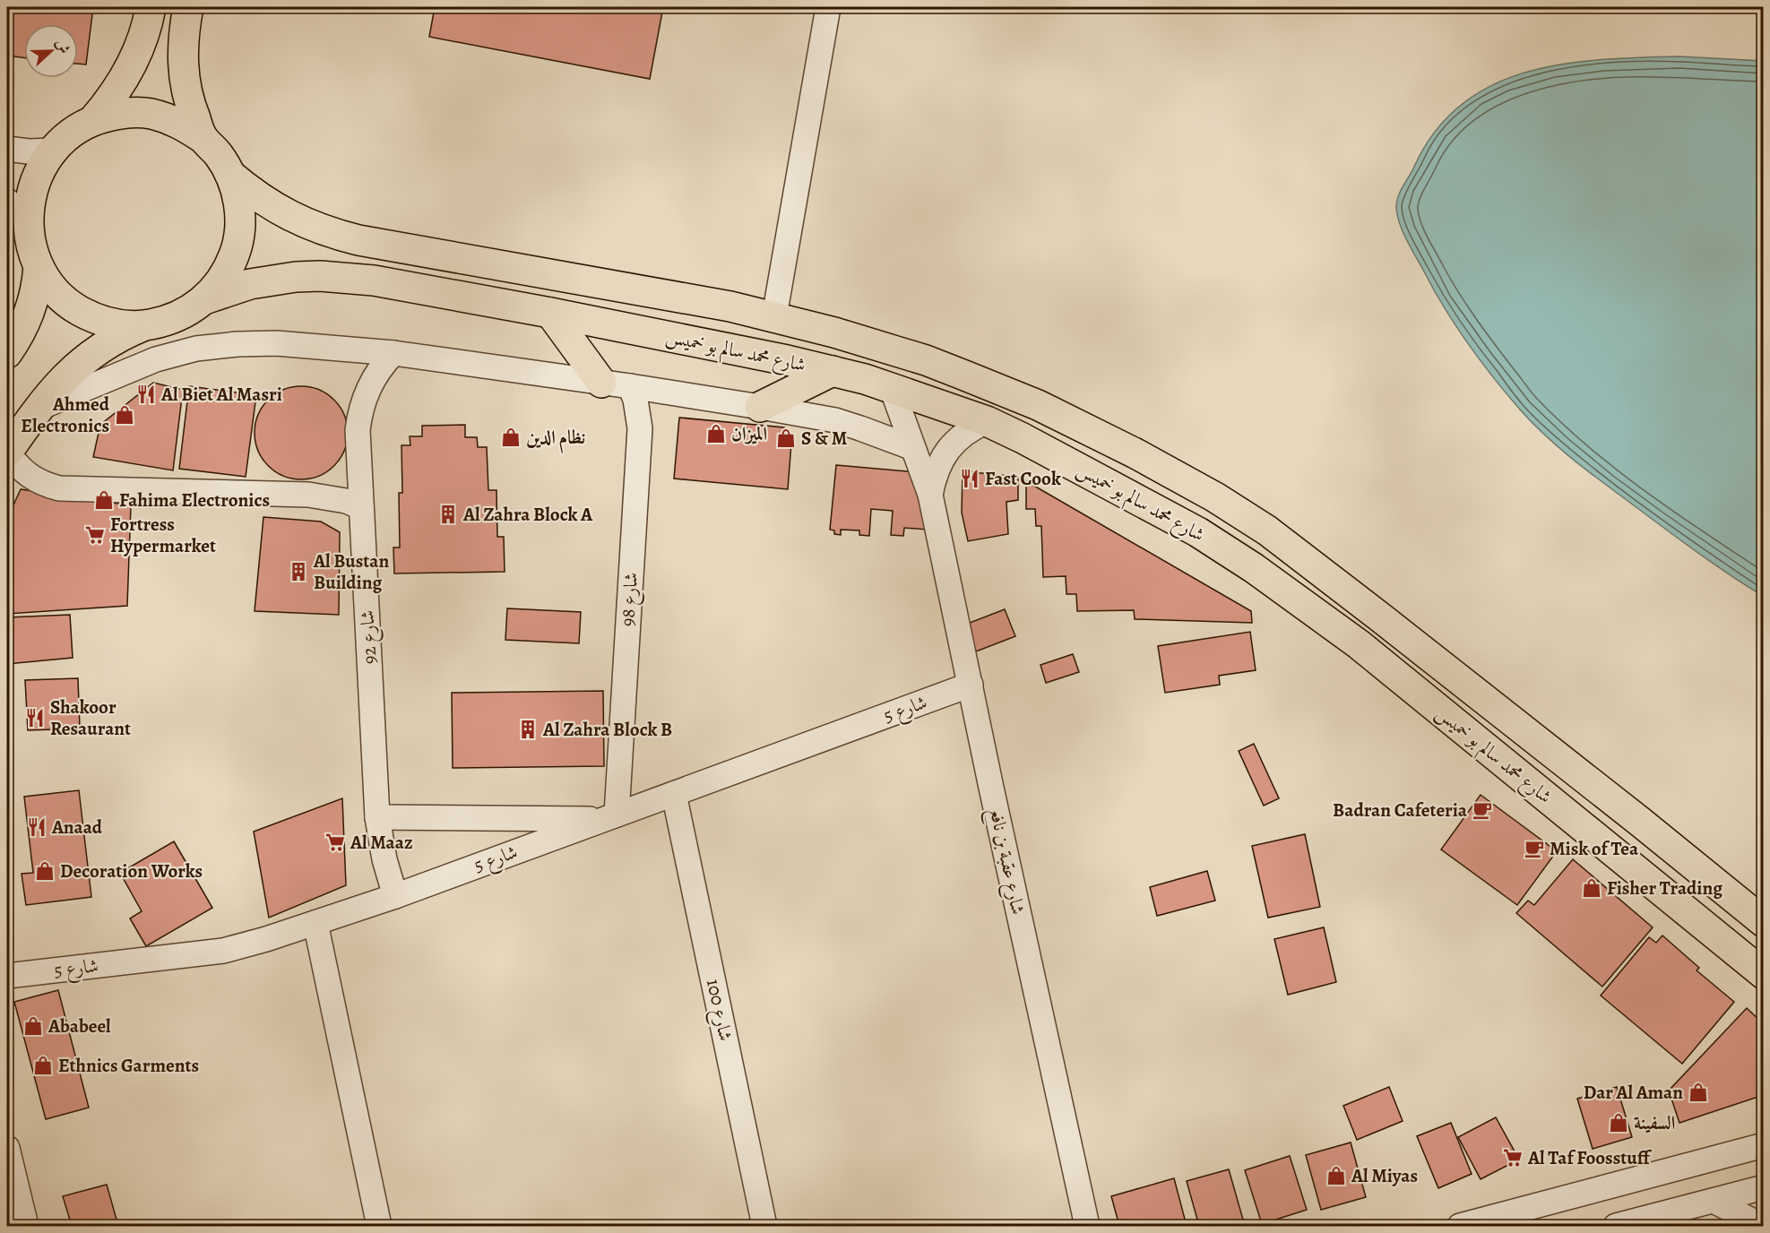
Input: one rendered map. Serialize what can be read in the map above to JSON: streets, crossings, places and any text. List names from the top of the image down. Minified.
{"streets":{"main road":["شارع محمد سالم بو خميس"],"street":["شارع 98","شارع 92","شارع 5","شارع عقبة بن نافع","شارع 100"]},"crossings":[["شارع محمد سالم بو خميس","شارع عقبة بن نافع"],["شارع 98","شارع 5"],["شارع 92","شارع 5"],["شارع 5","شارع عقبة بن نافع"],["شارع 5","شارع 100"]],"places":{"restaurant":["Al Biet Al Masri","Fast Cook","Shakoor Resaurant","Anaad"],"shop":["Ahmed Electronics","الميزان","نظام الدين","S & M","Fahima Electronics","Decoration Works","Fisher Trading","Ababeel","Ethnics Garments","Dar Al Aman","السفينة","Al Miyas"],"building":["Al Zahra Block A","Al Bustan Building","Al Zahra Block B"],"supermarket":["Fortress Hypermarket","Al Maaz","Al Taf Foosstuff"],"cafe":["Badran Cafeteria","Misk of Tea"]},"north":"right"}
